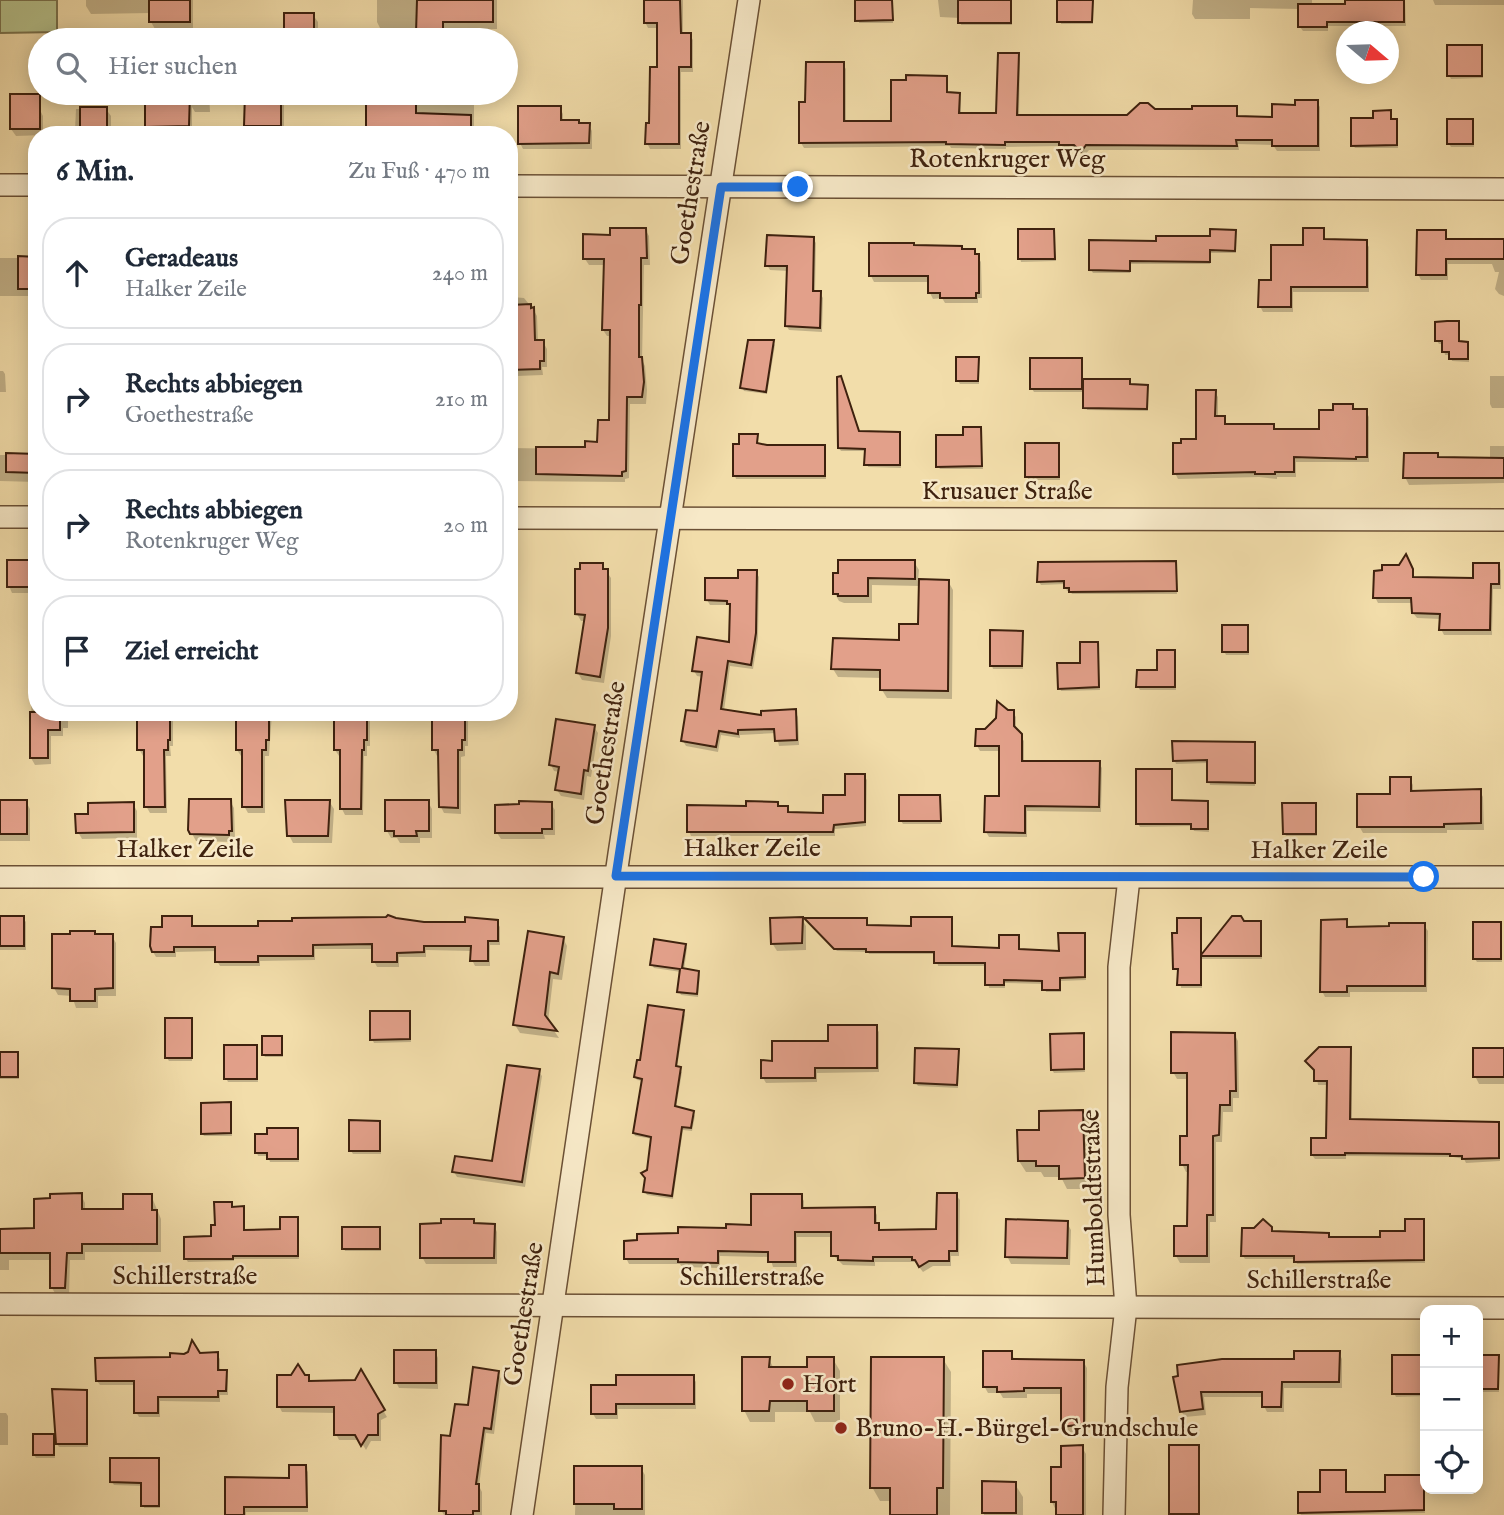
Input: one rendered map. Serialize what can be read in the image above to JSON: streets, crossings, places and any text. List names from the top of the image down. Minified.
{"streets":{"street":["Rotenkruger Weg","Goethestraße","Krusauer Straße","Halker Zeile","Humboldtstraße","Schillerstraße"]},"crossings":[["Rotenkruger Weg","Goethestraße"],["Goethestraße","Krusauer Straße"],["Goethestraße","Halker Zeile"],["Goethestraße","Schillerstraße"],["Halker Zeile","Humboldtstraße"],["Humboldtstraße","Schillerstraße"]],"places":["Hort","Bruno-H.-Bürgel-Grundschule"],"north":"right","page":{"search":"Hier suchen","heading":["6 Min.","Zu Fuß · 470 m"],"list":[["Geradeaus","Halker Zeile","240 m"],["Rechts abbiegen","Goethestraße","210 m"],["Rechts abbiegen","Rotenkruger Weg","20 m"],"Ziel erreicht"],"map_buttons":["+","−"]}}
